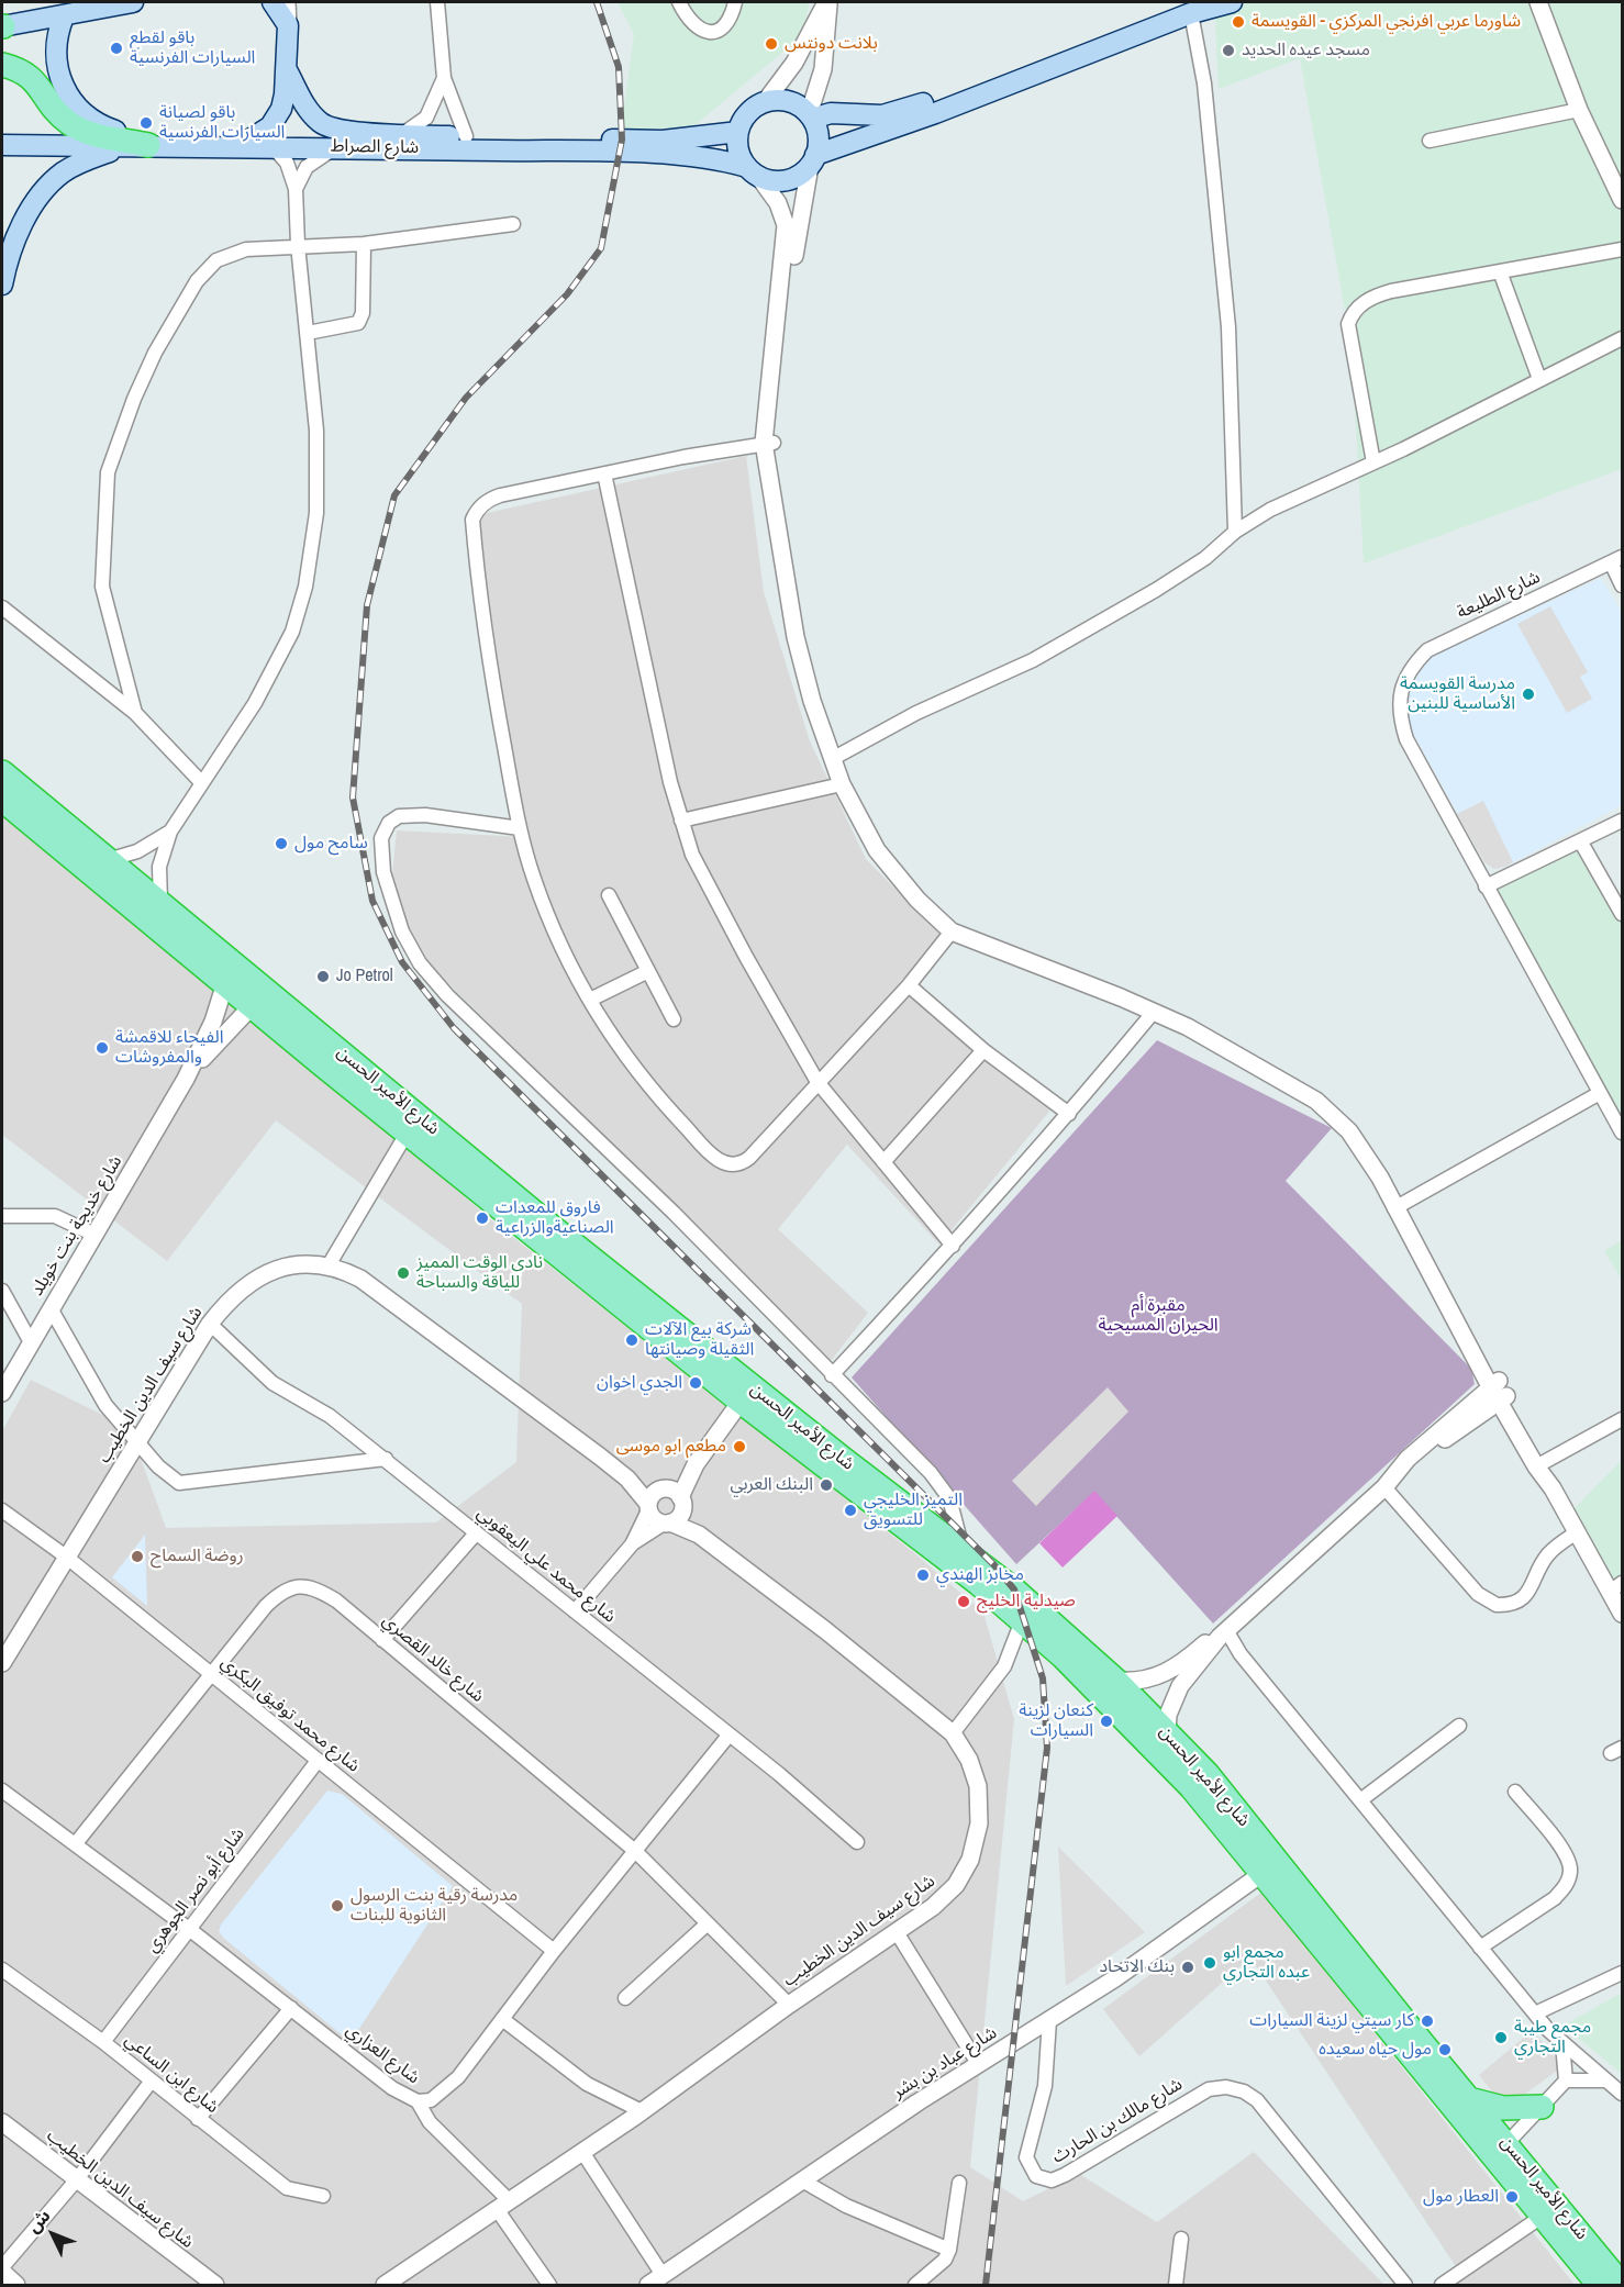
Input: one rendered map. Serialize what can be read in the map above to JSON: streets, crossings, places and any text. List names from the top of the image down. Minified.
{"streets":{"highway":["شارع الأمير الحسن"],"main road":["شارع الصراط"],"street":["شارع الطليعة","شارع خديجة بنت خويلد","شارع سيف الدين الخطيب","شارع محمد علي اليعقوبي","شارع خالد القصري","شارع محمد توفيق البكري","شارع أبو نصر الجوهري","شارع العزاري","شارع عباد بن بشر","شارع ابن الساعي","شارع مالك بن الحارث"]},"crossings":[["شارع الأمير الحسن","شارع خديجة بنت خويلد"],["شارع الأمير الحسن","شارع عباد بن بشر"],["شارع سيف الدين الخطيب","شارع محمد علي اليعقوبي"],["شارع سيف الدين الخطيب","شارع خالد القصري"],["شارع سيف الدين الخطيب","شارع محمد توفيق البكري"],["شارع محمد علي اليعقوبي","شارع العزاري"],["شارع خالد القصري","شارع محمد توفيق البكري"],["شارع خالد القصري","شارع العزاري"],["شارع محمد توفيق البكري","شارع أبو نصر الجوهري"],["شارع محمد توفيق البكري","شارع العزاري"],["شارع أبو نصر الجوهري","شارع العزاري"],["شارع أبو نصر الجوهري","شارع ابن الساعي"],["شارع عباد بن بشر","شارع مالك بن الحارث"]],"parks":["مقبرة أم الحيران المسيحية"],"places":["شاورما عربي افرنجي المركزي - القويسمة","بلانت دونتس","باقو لقطع السيارات الفرنسية","مسجد عيده الحديد","باقو لصيانة السيارات الفرنسية","مدرسة القويسمة الأساسية للبنين","سامح مول","Jo Petrol","الفيحاء للاقمشة والمفروشات","فاروق للمعدات الصناعيةوالزراعية","نادي الوقت المميز للياقة والسباحة","شركة بيع الآلات الثقيلة وصيانتها","الجدي اخوان","مطعم ابو موسى","البنك العربي","التميز الخليجي للتسويق","روضة السماح","مخابز الهندي","صيدلية الخليج","كنعان لزينة السيارات","مدرسة رقية بنت الرسول الثانوية للبنات","مجمع ابو عبده التجاري","بنك الاتحاد","كار سيتي لزينة السيارات","مجمع طيبة التجاري","مول حياه سعيده","العطار مول"],"north":"top left"}
